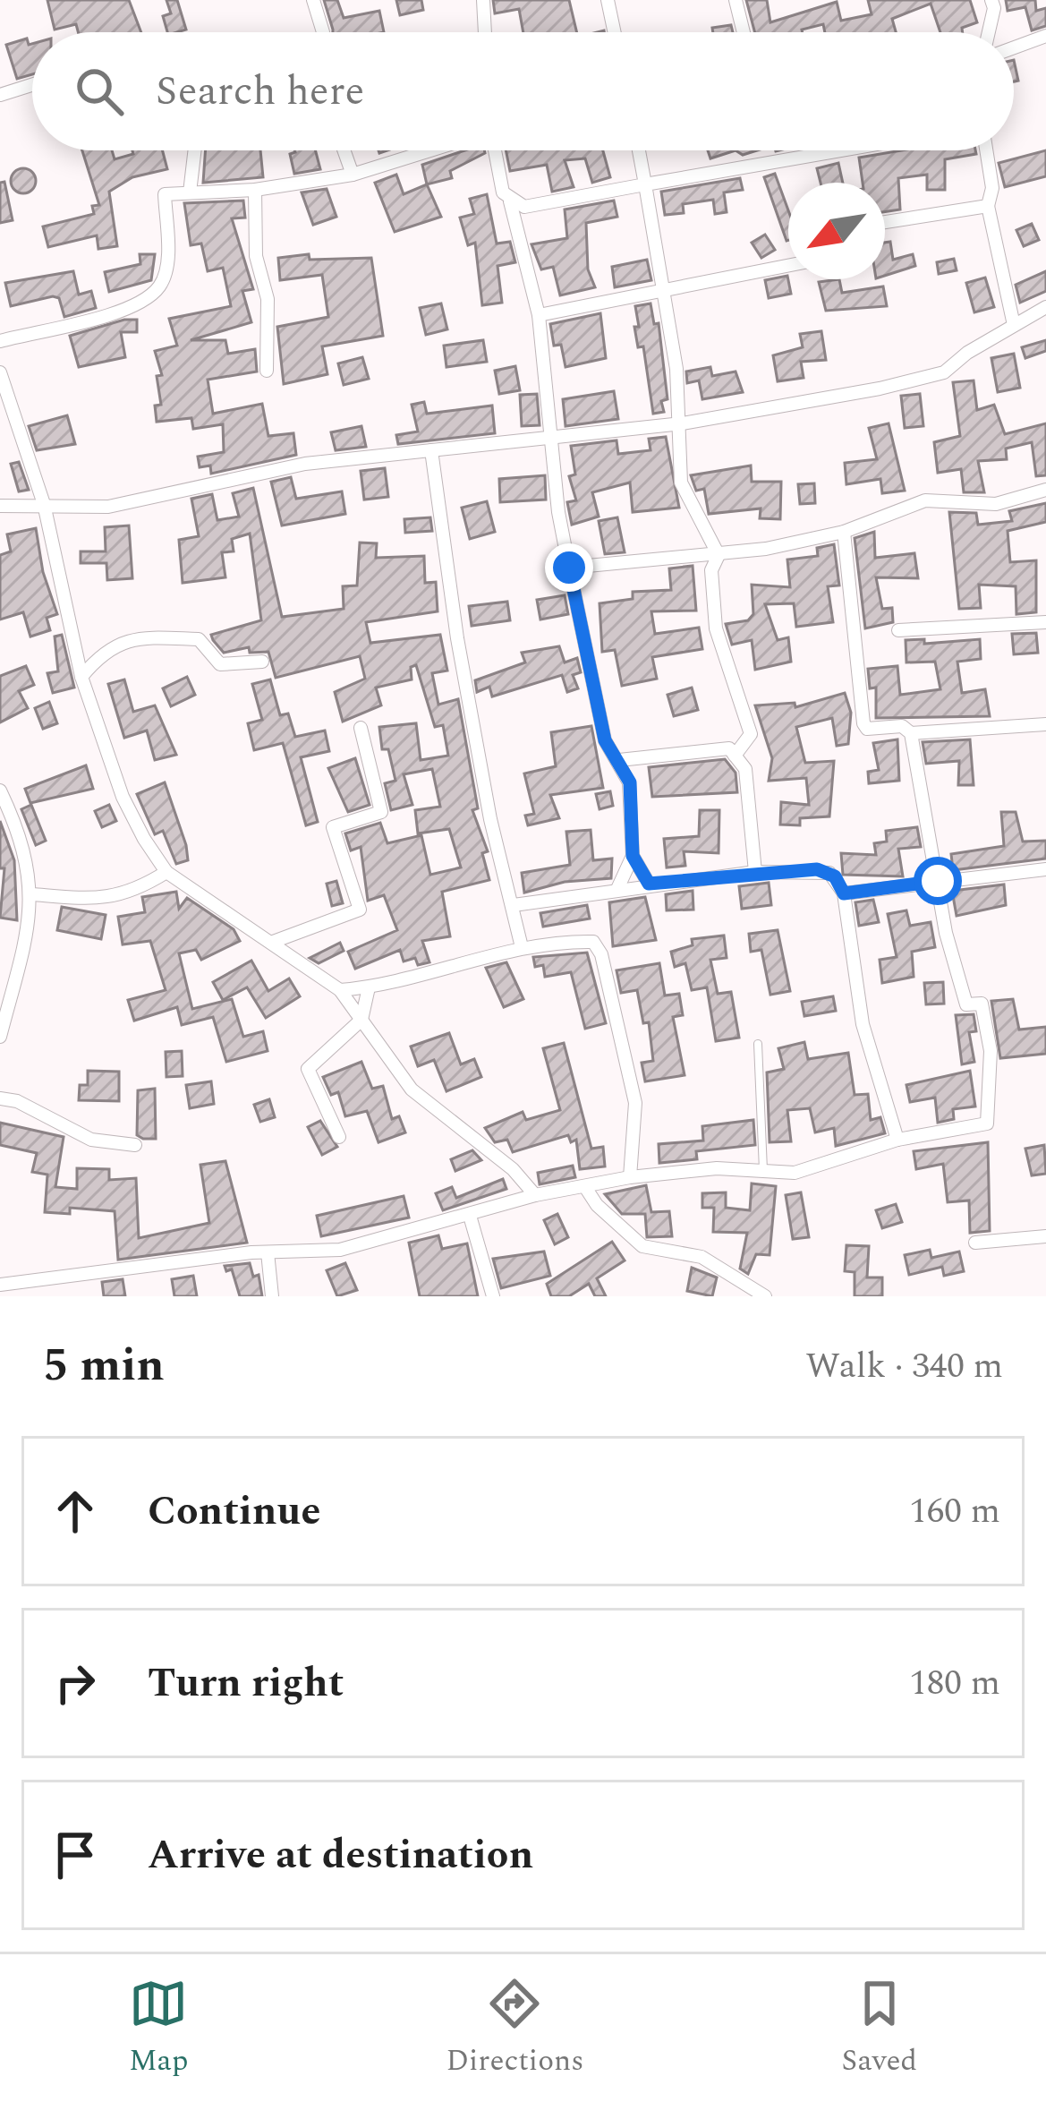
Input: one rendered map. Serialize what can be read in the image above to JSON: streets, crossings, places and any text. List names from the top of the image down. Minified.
{"north":"bottom left","page":{"search":"Search here","heading":["5 min","Walk · 340 m"],"list":[["Continue","160 m"],["Turn right","180 m"],"Arrive at destination"],"nav":["Map","Directions","Saved"]}}
